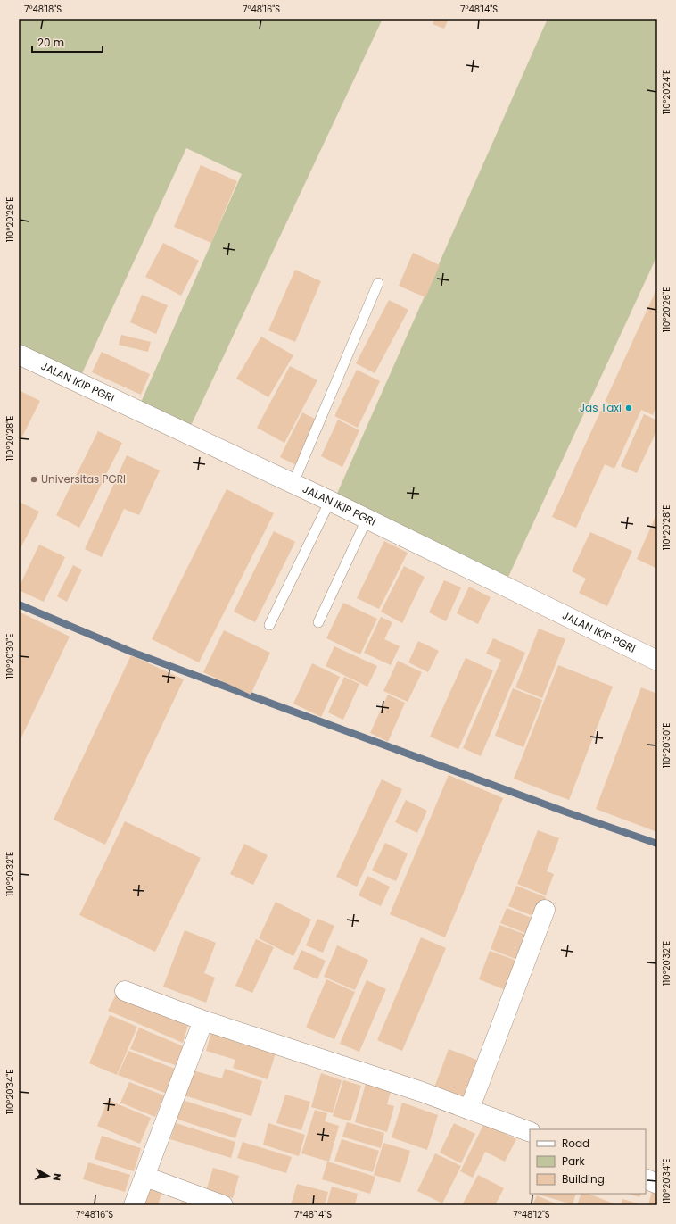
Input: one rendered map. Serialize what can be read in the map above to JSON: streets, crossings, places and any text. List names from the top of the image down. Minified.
{"streets":{"street":["JALAN IKIP PGRI"]},"places":["Jas Taxi","Universitas PGRI"],"legend":["Road","Park","Building"],"scale_bar":"20 m","north":"right","coordinates":["7°48'18\"S","7°48'16\"S","7°48'14\"S","110°20'24\"E","110°20'26\"E","110°20'28\"E","110°20'30\"E","110°20'32\"E","110°20'34\"E","7°48'12\"S"]}
